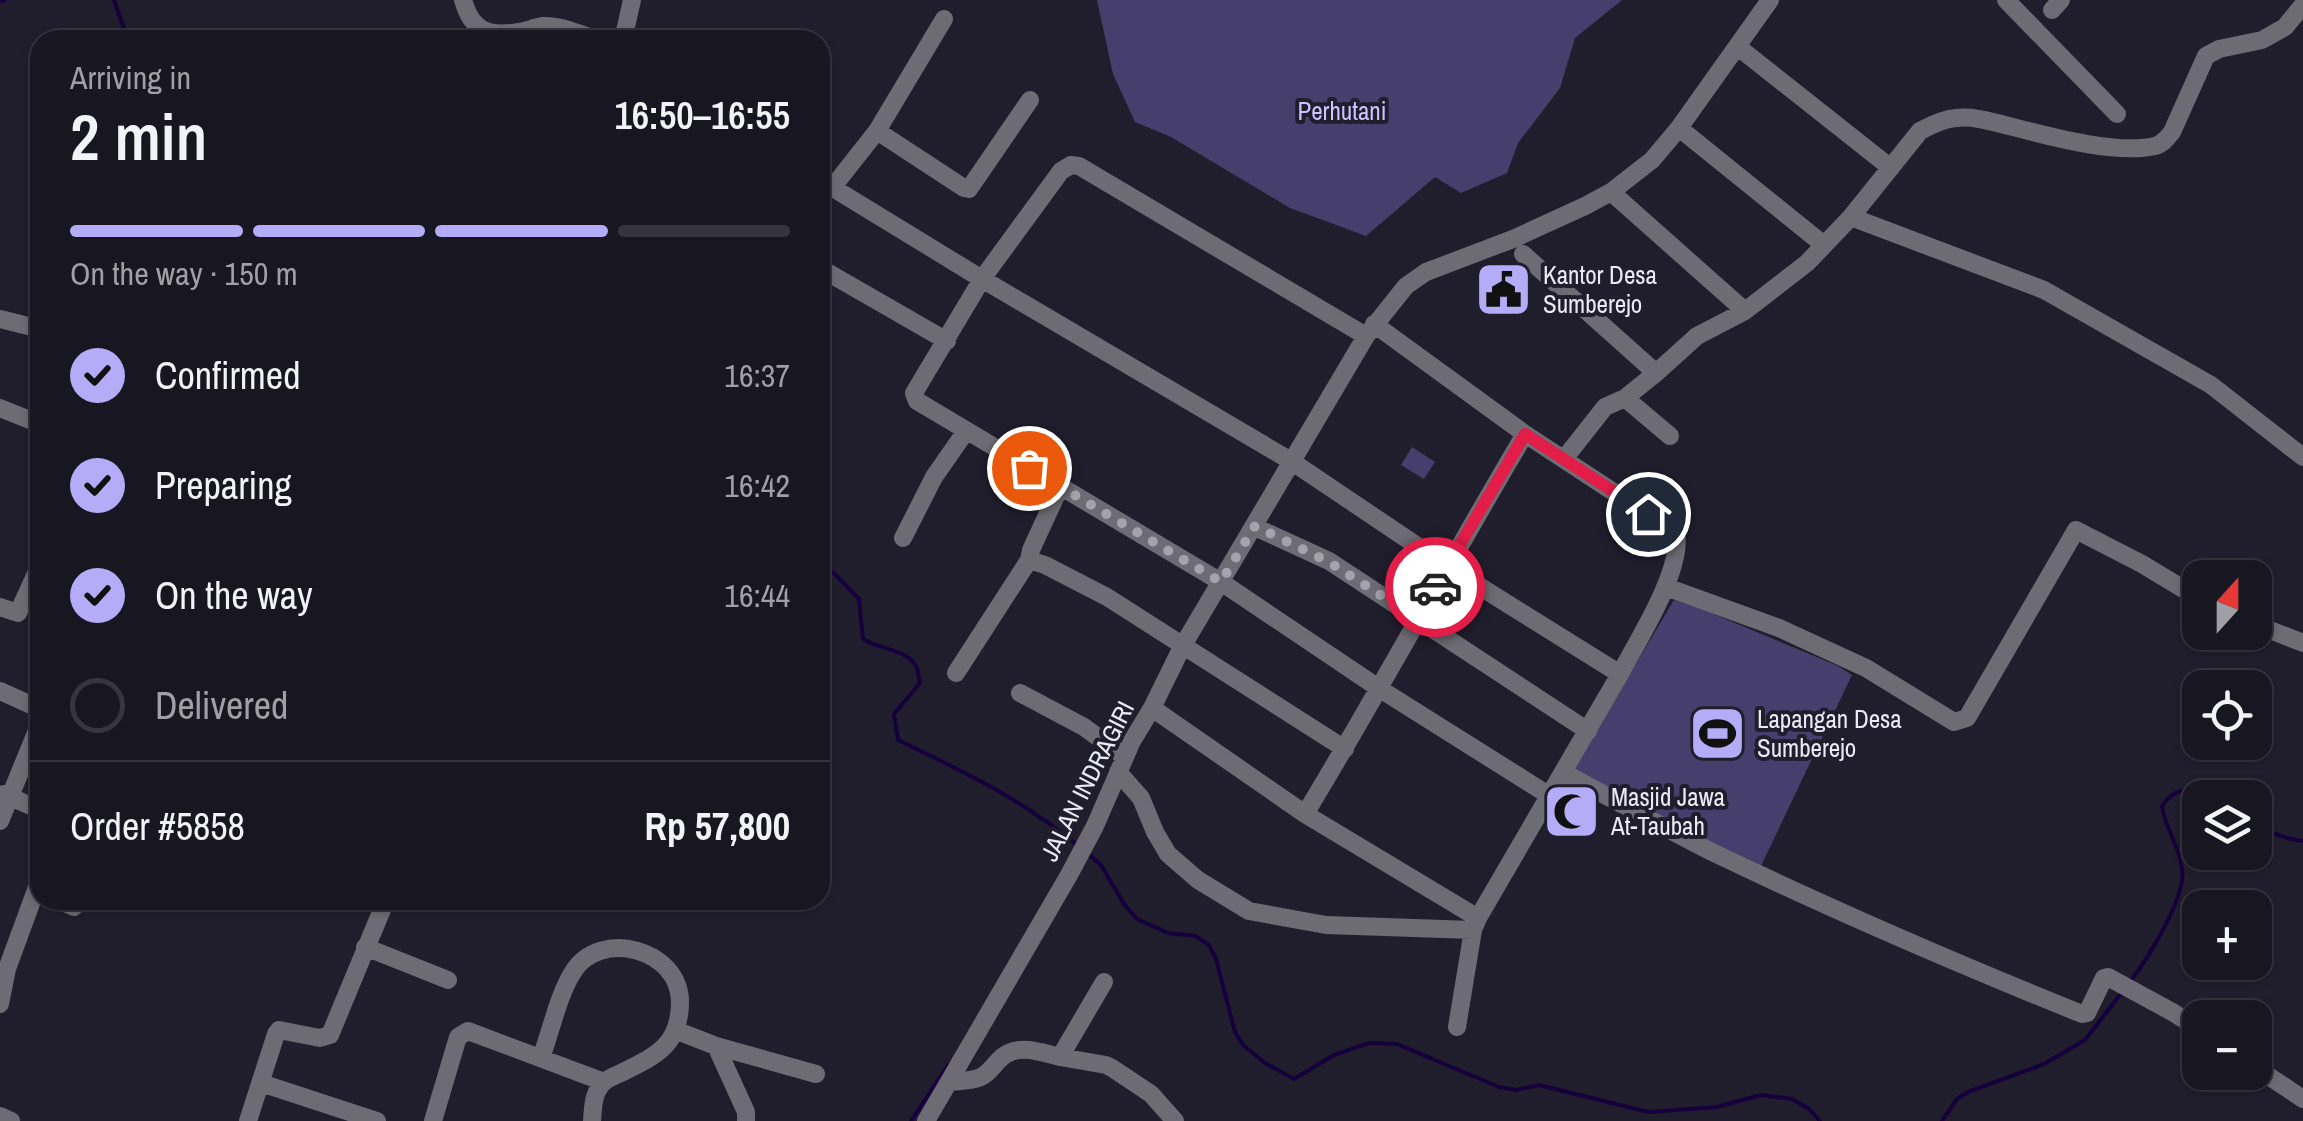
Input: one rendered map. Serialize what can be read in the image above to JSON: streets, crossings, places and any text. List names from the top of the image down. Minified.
{"streets":{"street":["JALAN INDRAGIRI"]},"parks":["Perhutani"],"places":{"public building":["Kantor Desa Sumberejo"],"sports":["Lapangan Desa Sumberejo"],"mosque":["Masjid Jawa At-Taubah"]},"north":"top","page":{"heading":["2 min","Arriving in","16:50–16:55"],"panel":["Order #5858","Rp 57,800"],"bar":"On the way · 150 m","list":[["Confirmed","16:37"],["Preparing","16:42"],["On the way","16:44"],"Delivered"],"map_buttons":["+","−"]}}
